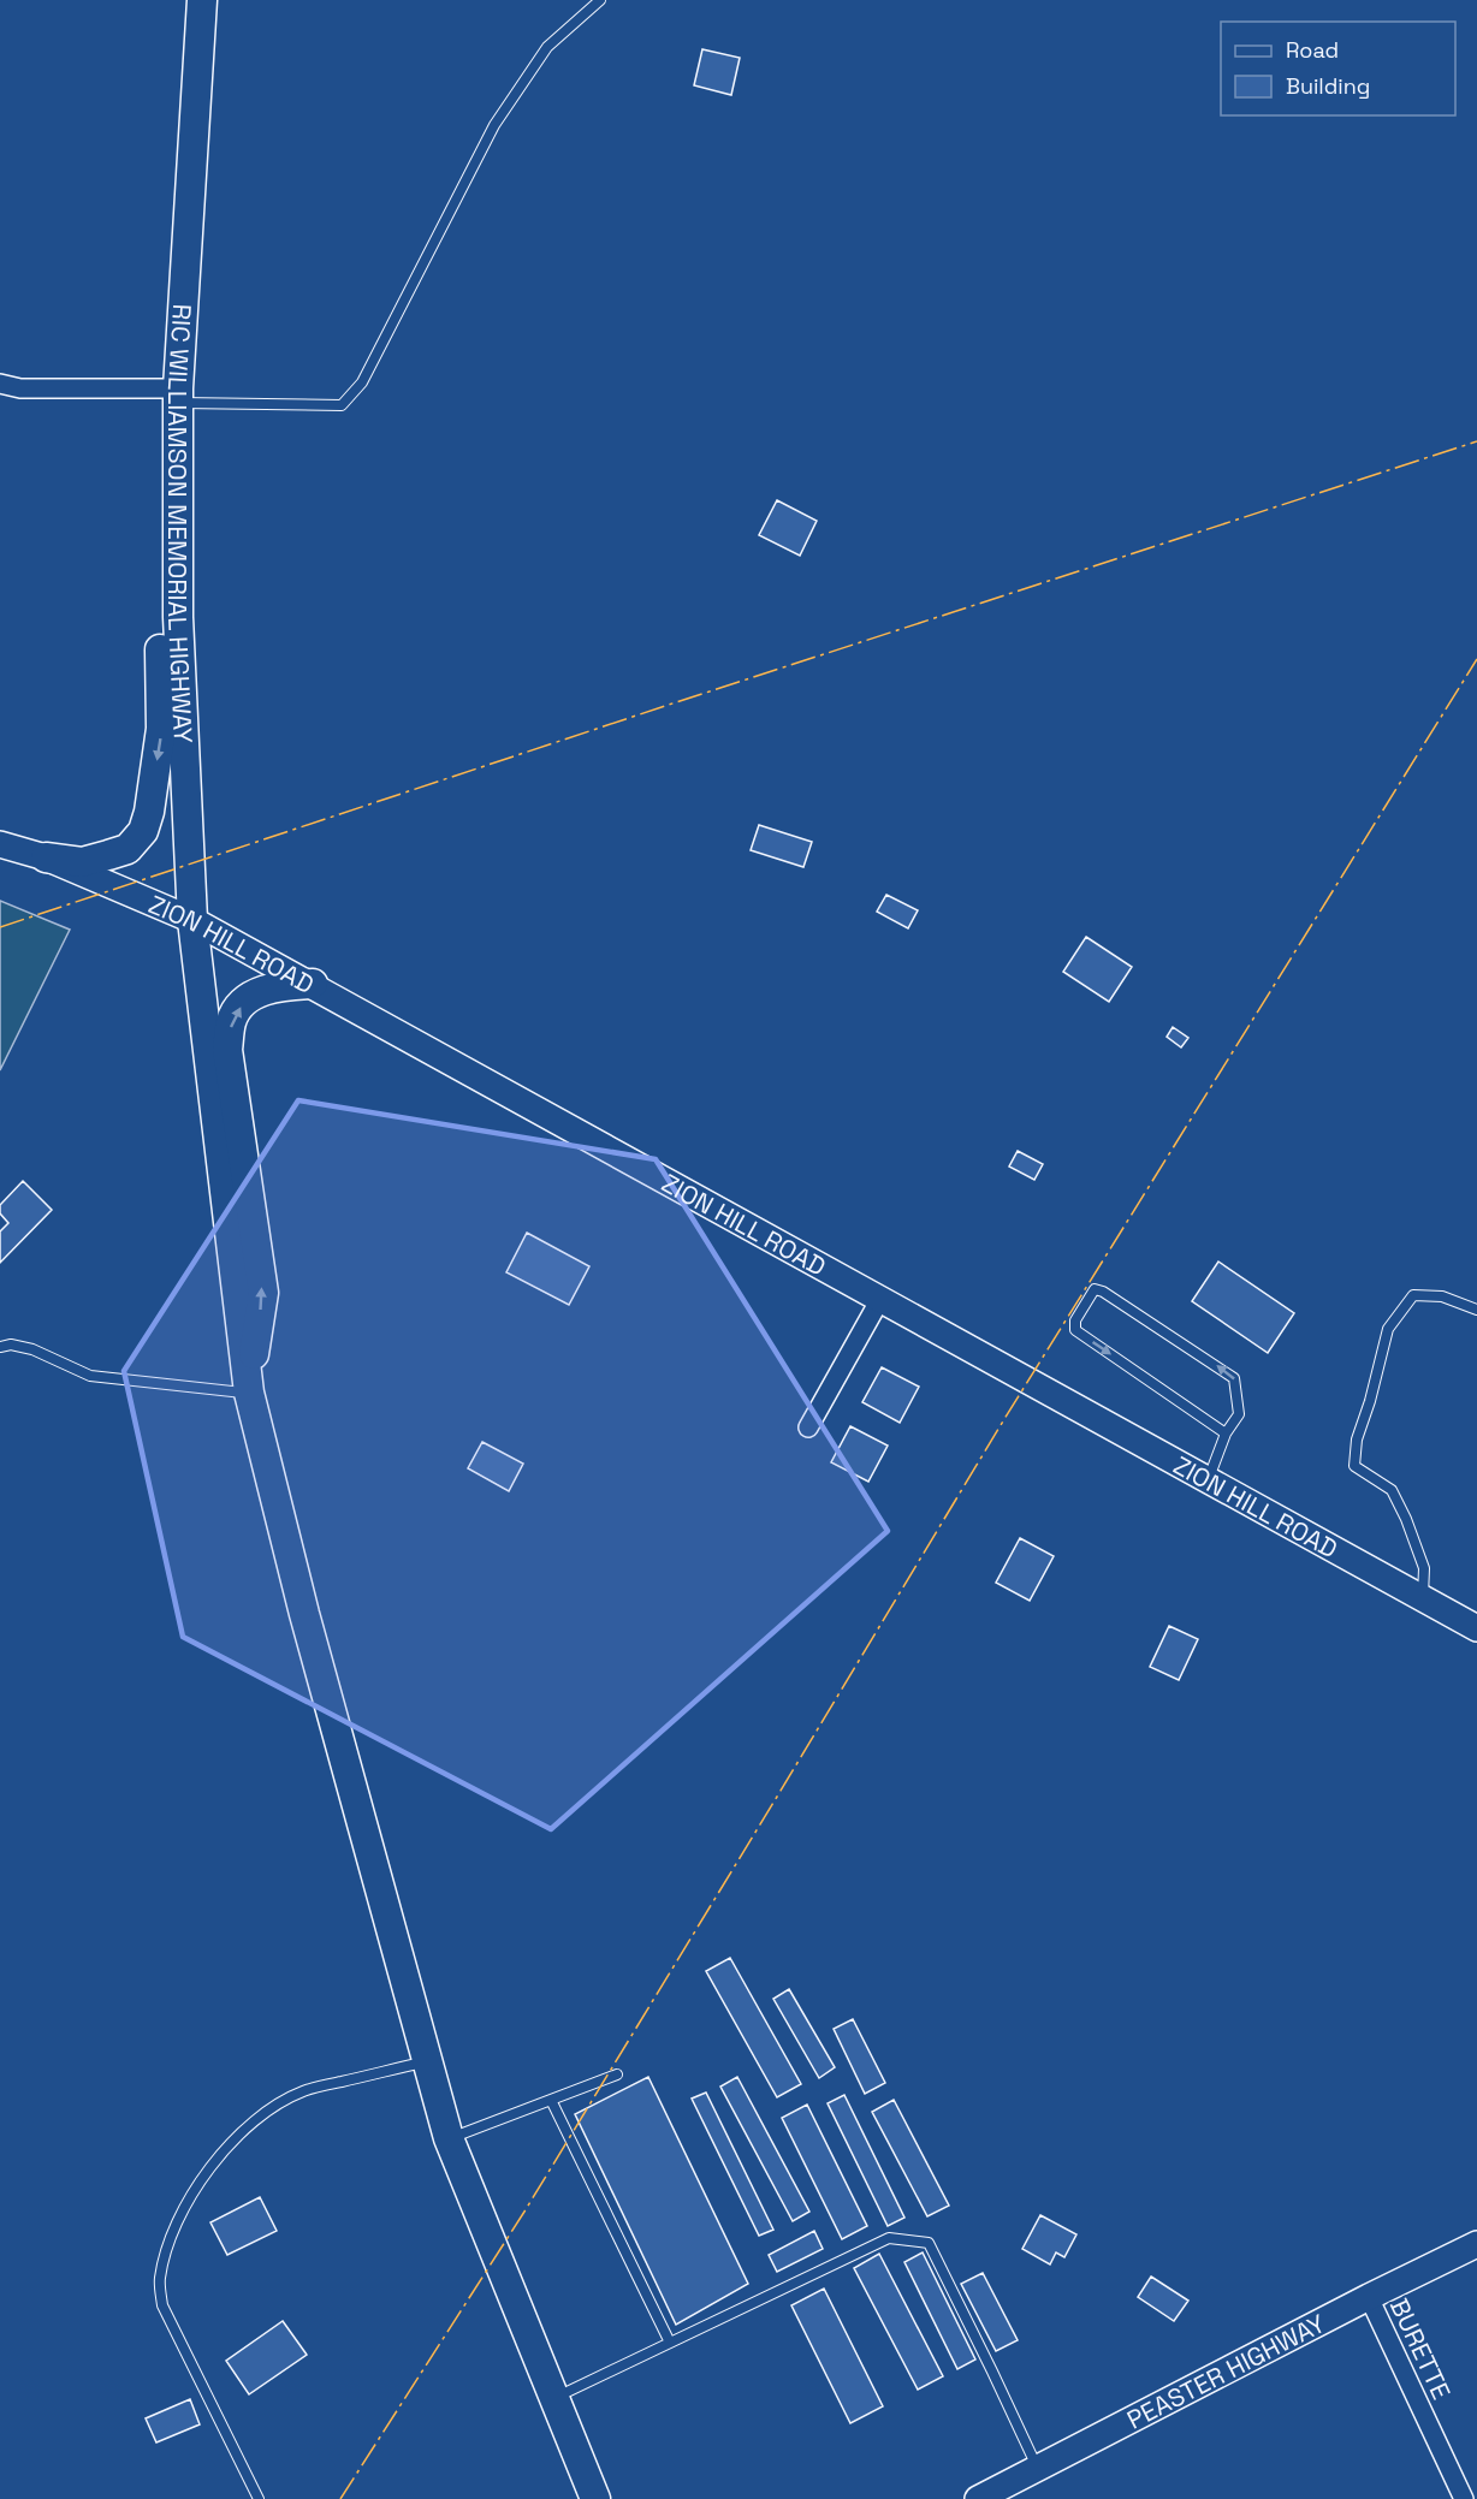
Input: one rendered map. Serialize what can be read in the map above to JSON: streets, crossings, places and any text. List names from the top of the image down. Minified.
{"streets":{"main road":["RIC WILLIAMSON MEMORIAL HIGHWAY","ZION HILL ROAD","PEASTER HIGHWAY"],"street":["BURETTE"]},"crossings":[["RIC WILLIAMSON MEMORIAL HIGHWAY","ZION HILL ROAD"],["BURETTE","PEASTER HIGHWAY"]],"legend":["Road","Building"]}
